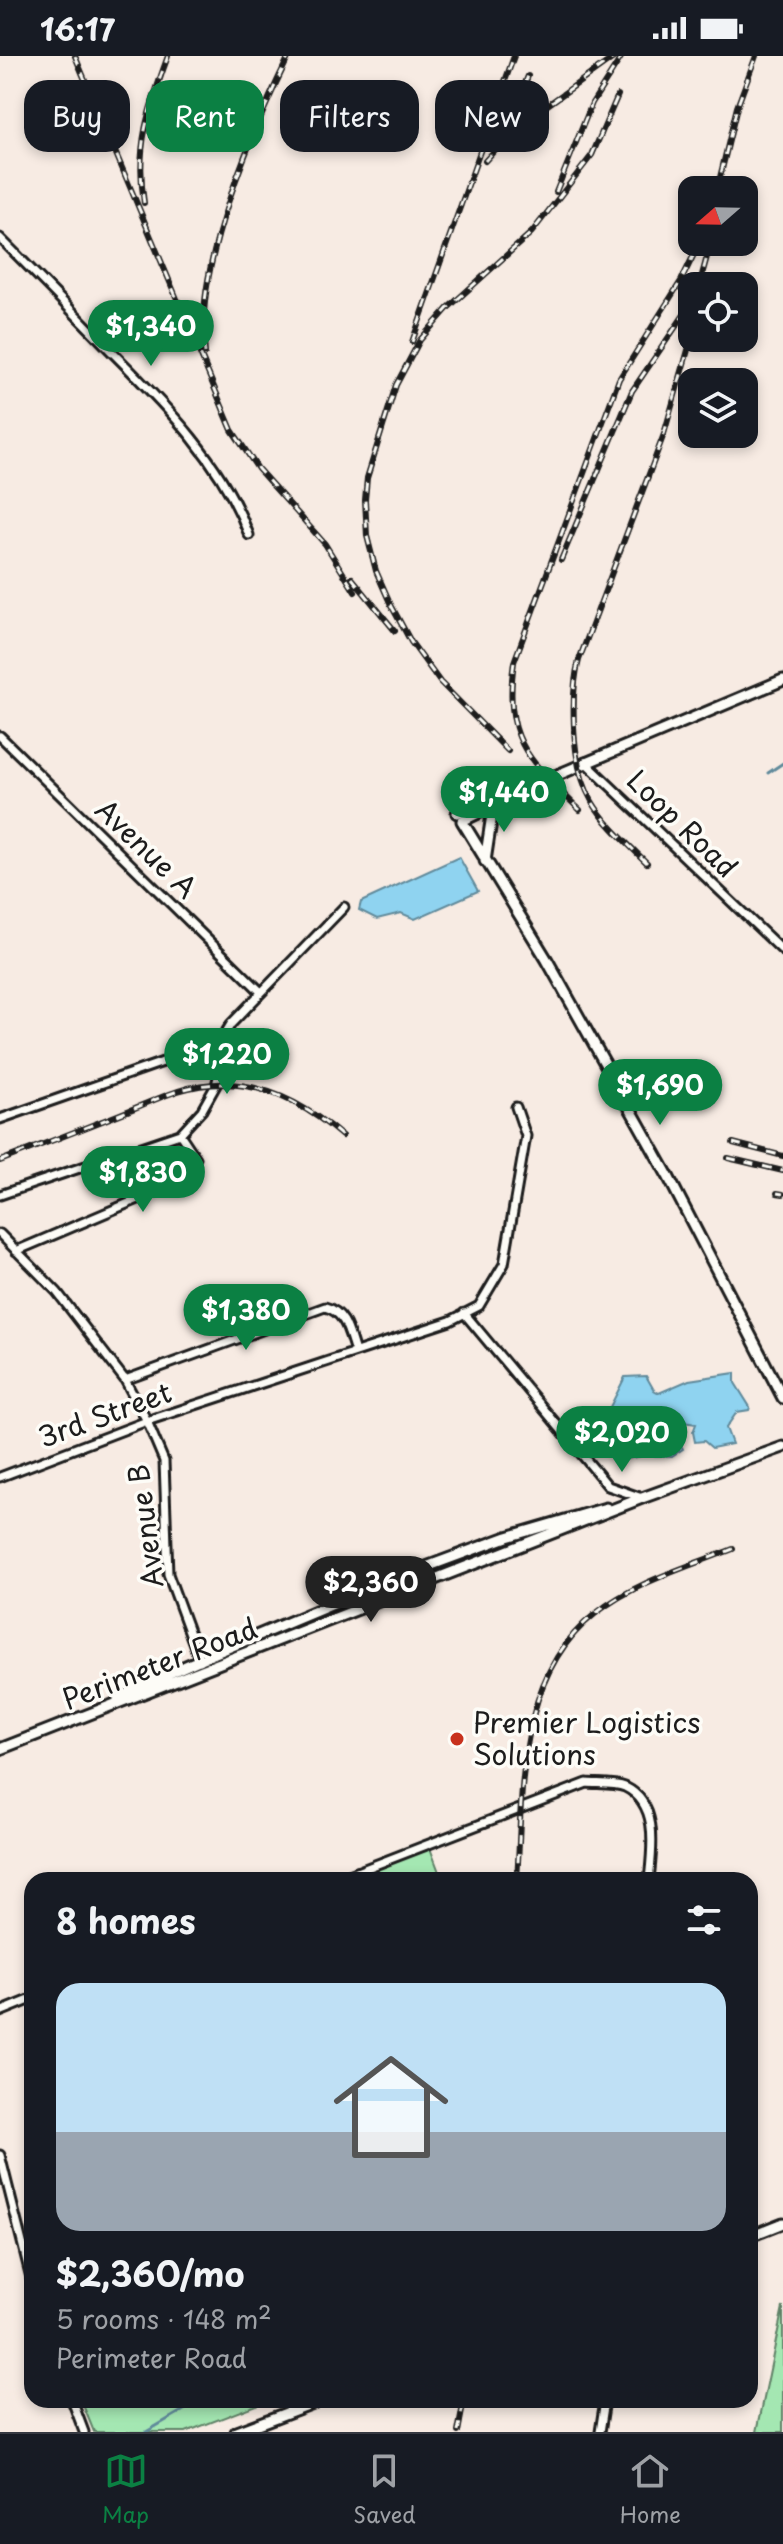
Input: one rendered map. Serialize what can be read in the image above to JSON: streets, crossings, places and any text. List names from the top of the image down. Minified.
{"streets":{"street":["Loop Road","Avenue A","3rd Street","Avenue B","Perimeter Road"]},"crossings":[["3rd Street","Avenue B"],["Avenue B","Perimeter Road"]],"places":["Premier Logistics Solutions"],"north":"left","page":{"status":"16:17","chip":["Buy","Rent","Filters","New"],"price":["$1,340","$1,440","$1,220","$1,690","$1,830","$1,380","$2,020","$2,360"],"heading":"8 homes","list":[{"name":"$2,360/mo","note":"5 rooms · 148 m² · Perimeter Road"}],"tabs":["Map","Saved","Home"]}}
